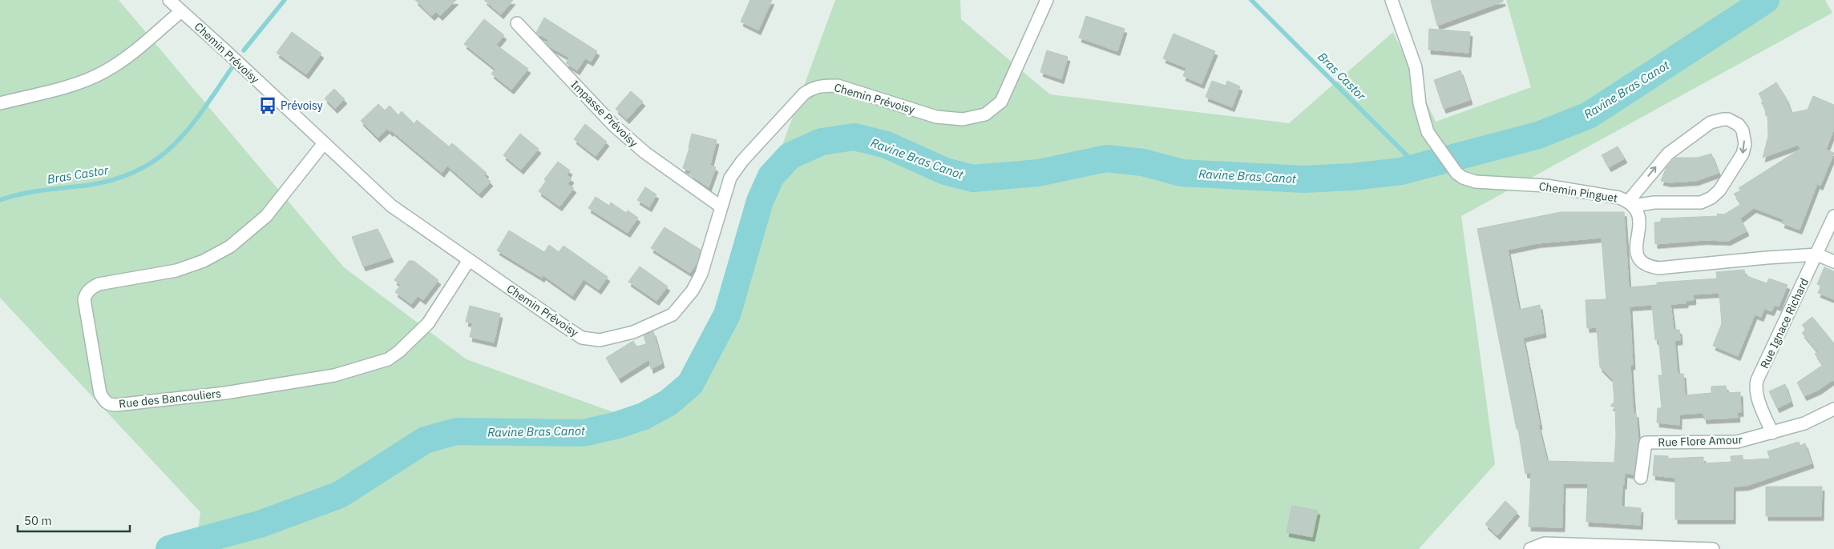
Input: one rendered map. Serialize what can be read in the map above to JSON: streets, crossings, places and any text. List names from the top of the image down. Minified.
{"streets":{"street":["Chemin Prévoisy","Impasse Prévoisy","Chemin Pinguet","Rue Ignace Richard","Rue des Bancouliers","Rue Flore Amour"]},"crossings":[["Chemin Prévoisy","Impasse Prévoisy"],["Chemin Prévoisy","Rue des Bancouliers"],["Chemin Pinguet","Rue Ignace Richard"],["Rue Ignace Richard","Rue Flore Amour"]],"water":["Bras Castor","Ravine Bras Canot"],"places":{"bus stop":["Prévoisy"]},"scale_bar":"50 m"}
